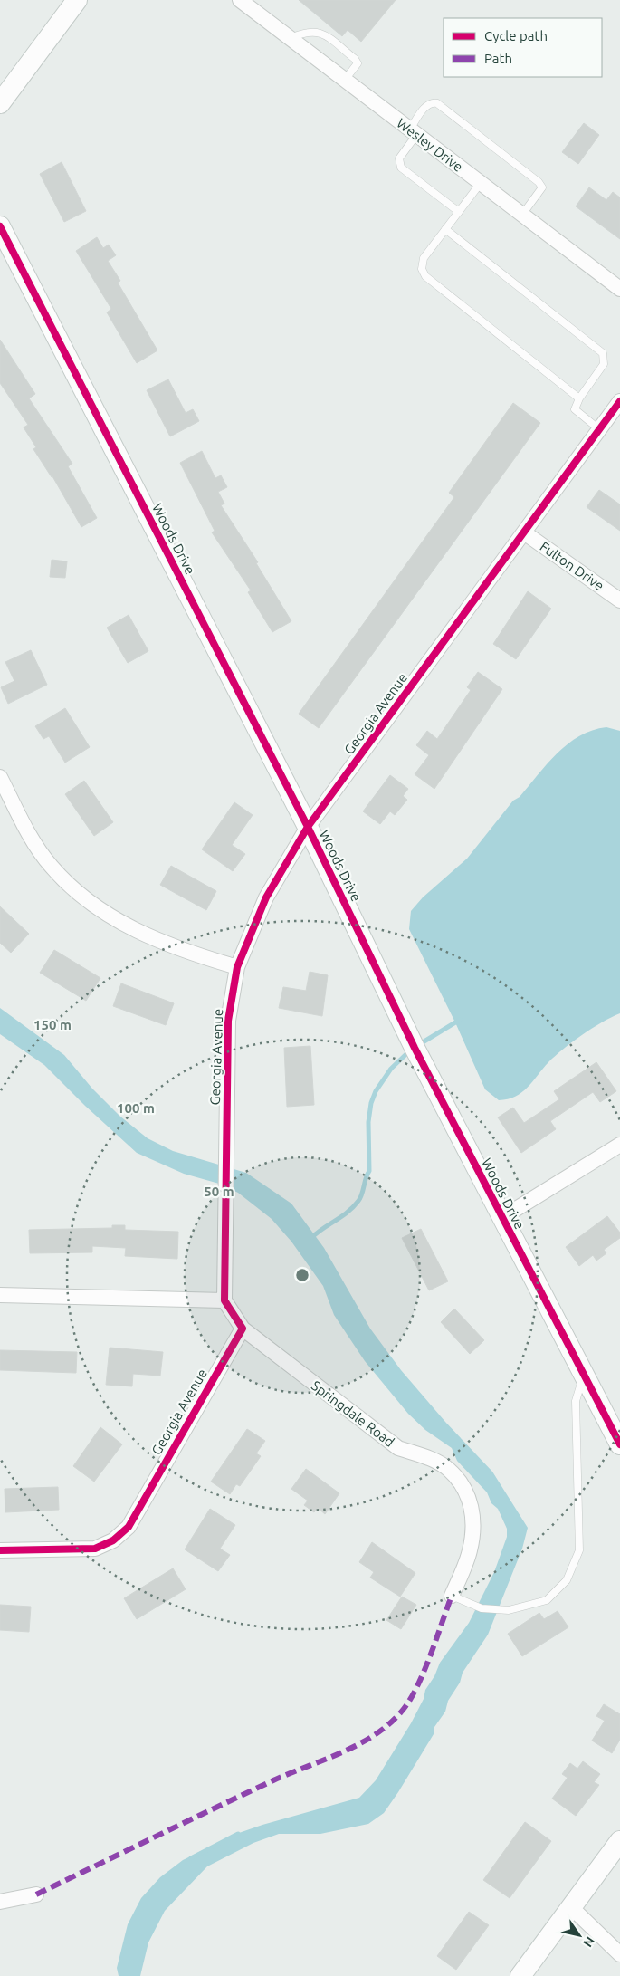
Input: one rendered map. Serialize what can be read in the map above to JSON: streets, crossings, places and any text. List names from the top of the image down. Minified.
{"streets":{"street":["Wesley Drive","Woods Drive","Fulton Drive","Georgia Avenue","Springdale Road"]},"crossings":[["Woods Drive","Georgia Avenue"],["Fulton Drive","Georgia Avenue"],["Georgia Avenue","Springdale Road"]],"legend":["Cycle path","Path"],"north":"bottom right","rings":["150 m","100 m","50 m"]}
